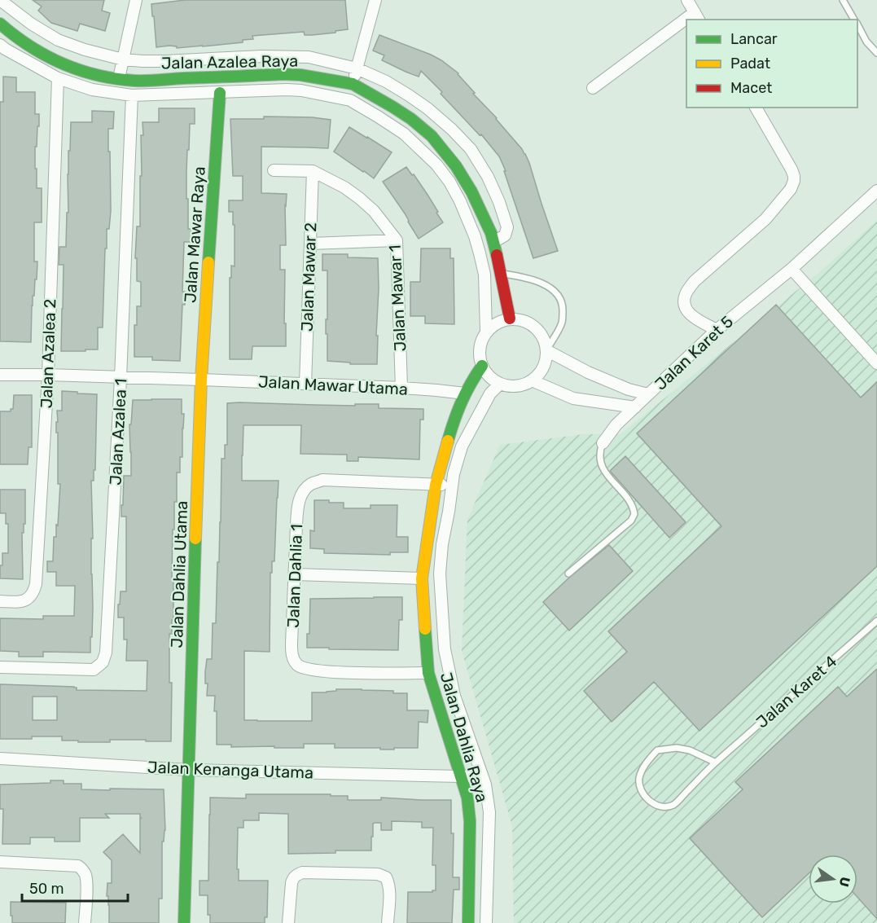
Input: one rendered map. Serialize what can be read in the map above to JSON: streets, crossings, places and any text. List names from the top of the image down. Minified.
{"streets":{"street":["Jalan Azalea Raya","Jalan Mawar Raya","Jalan Mawar 2","Jalan Mawar 1","Jalan Karet 5","Jalan Azalea 2","Jalan Mawar Utama","Jalan Azalea 1","Jalan Dahlia Utama","Jalan Dahlia 1","Jalan Dahlia Raya","Jalan Kenanga Utama"],"lane":["Jalan Karet 4"]},"crossings":[["Jalan Azalea Raya","Jalan Mawar Raya"],["Jalan Azalea Raya","Jalan Azalea 2"],["Jalan Azalea Raya","Jalan Azalea 1"],["Jalan Azalea Raya","Jalan Dahlia Raya"],["Jalan Mawar Raya","Jalan Mawar Utama"],["Jalan Mawar Raya","Jalan Dahlia Utama"],["Jalan Mawar 2","Jalan Mawar 1"],["Jalan Mawar 2","Jalan Mawar Utama"],["Jalan Mawar 1","Jalan Mawar Utama"],["Jalan Azalea 2","Jalan Mawar Utama"],["Jalan Mawar Utama","Jalan Azalea 1"],["Jalan Mawar Utama","Jalan Dahlia Utama"],["Jalan Mawar Utama","Jalan Dahlia Raya"],["Jalan Dahlia Utama","Jalan Kenanga Utama"],["Jalan Dahlia 1","Jalan Dahlia Raya"],["Jalan Dahlia Raya","Jalan Kenanga Utama"]],"legend":["Lancar","Padat","Macet"],"scale_bar":"50 m","north":"right"}
